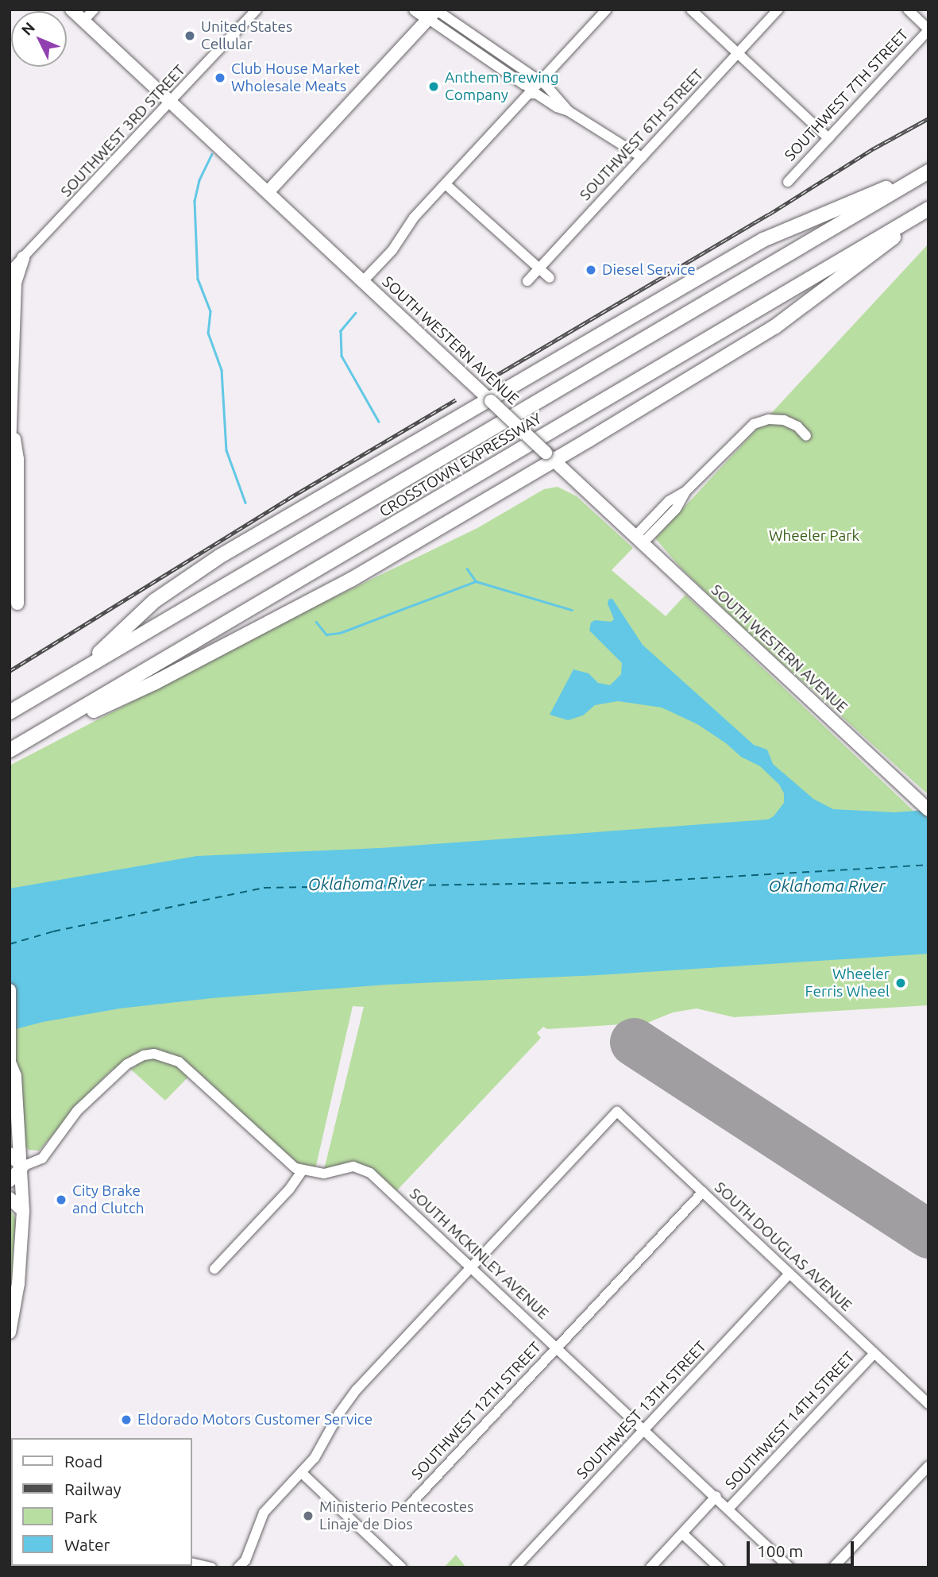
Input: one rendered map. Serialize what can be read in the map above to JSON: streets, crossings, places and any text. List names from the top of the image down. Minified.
{"streets":{"highway":["CROSSTOWN EXPRESSWAY"],"main road":["SOUTH WESTERN AVENUE"],"street":["SOUTHWEST 7TH STREET","SOUTHWEST 3RD STREET","SOUTHWEST 6TH STREET","SOUTH DOUGLAS AVENUE","SOUTH MCKINLEY AVENUE","SOUTHWEST 13TH STREET","SOUTHWEST 12TH STREET","SOUTHWEST 14TH STREET"]},"crossings":[["SOUTHWEST 3RD STREET","SOUTH WESTERN AVENUE"],["SOUTH DOUGLAS AVENUE","SOUTH MCKINLEY AVENUE"],["SOUTH DOUGLAS AVENUE","SOUTHWEST 13TH STREET"],["SOUTH DOUGLAS AVENUE","SOUTHWEST 12TH STREET"],["SOUTH DOUGLAS AVENUE","SOUTHWEST 14TH STREET"],["SOUTH MCKINLEY AVENUE","SOUTHWEST 13TH STREET"],["SOUTH MCKINLEY AVENUE","SOUTHWEST 12TH STREET"],["SOUTH MCKINLEY AVENUE","SOUTHWEST 14TH STREET"]],"water":["Oklahoma River"],"parks":["Wheeler Park"],"places":["United States Cellular","Club House Market Wholesale Meats","Anthem Brewing Company","Diesel Service","Wheeler Ferris Wheel","City Brake and Clutch","Eldorado Motors Customer Service","Ministerio Pentecostes Linaje de Dios"],"legend":["Road","Railway","Park","Water"],"scale_bar":"100 m","north":"top left"}
